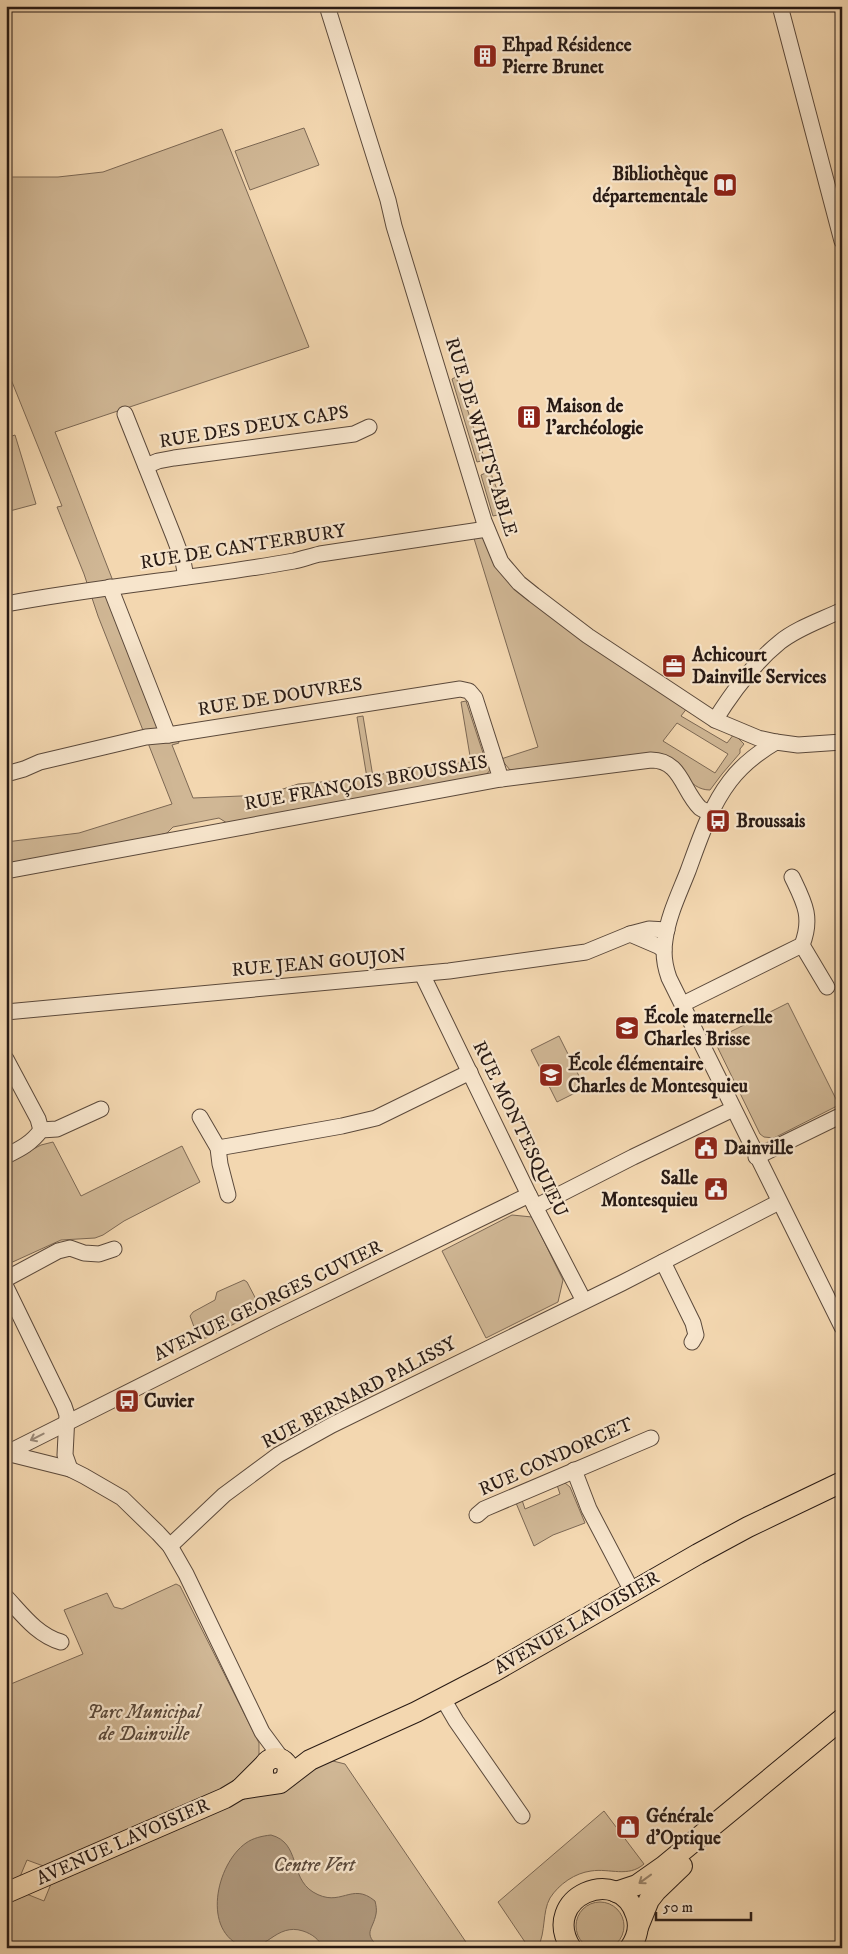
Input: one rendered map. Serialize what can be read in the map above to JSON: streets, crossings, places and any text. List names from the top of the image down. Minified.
{"streets":{"main road":["AVENUE LAVOISIER"],"street":["RUE DES DEUX CAPS","RUE DE WHITSTABLE","RUE DE CANTERBURY","RUE DE DOUVRES","RUE FRANÇOIS BROUSSAIS","RUE JEAN GOUJON","RUE MONTESQUIEU","AVENUE GEORGES CUVIER","RUE BERNARD PALISSY","RUE CONDORCET"]},"crossings":[["RUE DES DEUX CAPS","RUE DE CANTERBURY"],["RUE DE WHITSTABLE","RUE DE CANTERBURY"],["RUE DE DOUVRES","RUE FRANÇOIS BROUSSAIS"],["RUE JEAN GOUJON","RUE MONTESQUIEU"],["RUE MONTESQUIEU","AVENUE GEORGES CUVIER"],["RUE MONTESQUIEU","RUE BERNARD PALISSY"]],"parks":["Parc Municipal de Dainville","Centre Vert"],"places":{"building":["Ehpad Résidence Pierre Brunet","Maison de l'archéologie"],"library":["Bibliothèque départementale"],"office":["Achicourt Dainville Services"],"bus stop":["Broussais","Cuvier"],"school or university":["École maternelle Charles Brisse","École élémentaire Charles de Montesquieu"],"public building":["Dainville","Salle Montesquieu"],"shop":["Générale d'Optique"]},"scale_bar":"50 m"}
